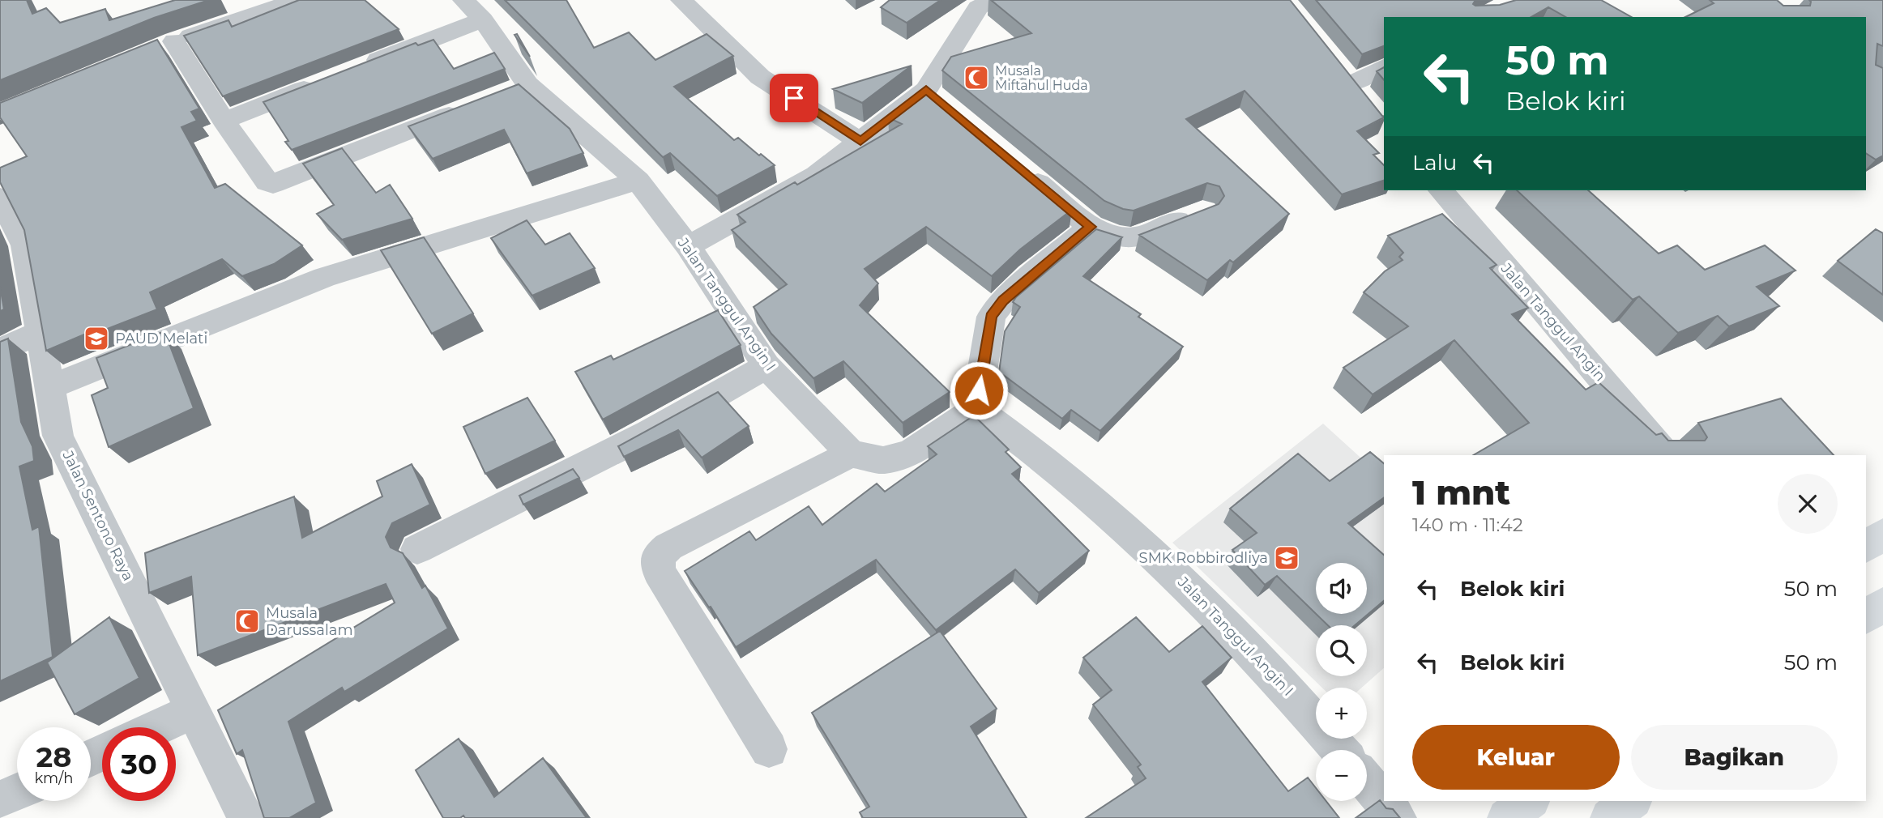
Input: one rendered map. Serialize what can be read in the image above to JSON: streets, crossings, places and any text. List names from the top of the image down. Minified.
{"streets":{"street":["Jalan Tanggul Angin I","Jalan Tanggul Angin","Jalan Sentono Raya"]},"places":{"mosque":["Musala Miftahul Huda","Musala Darussalam"],"school or university":["PAUD Melati","SMK Robbirodliya"]},"page":{"turn":["50 m","Belok kiri"],"then":"Lalu","heading":["1 mnt","140 m · 11:42"],"list":[{"name":"Belok kiri","value":"50 m"},{"name":"Belok kiri","value":"50 m"}],"map_buttons":["+","−"],"buttons":["Keluar","Bagikan"],"speed":"28 km/h","limit":"30"}}
